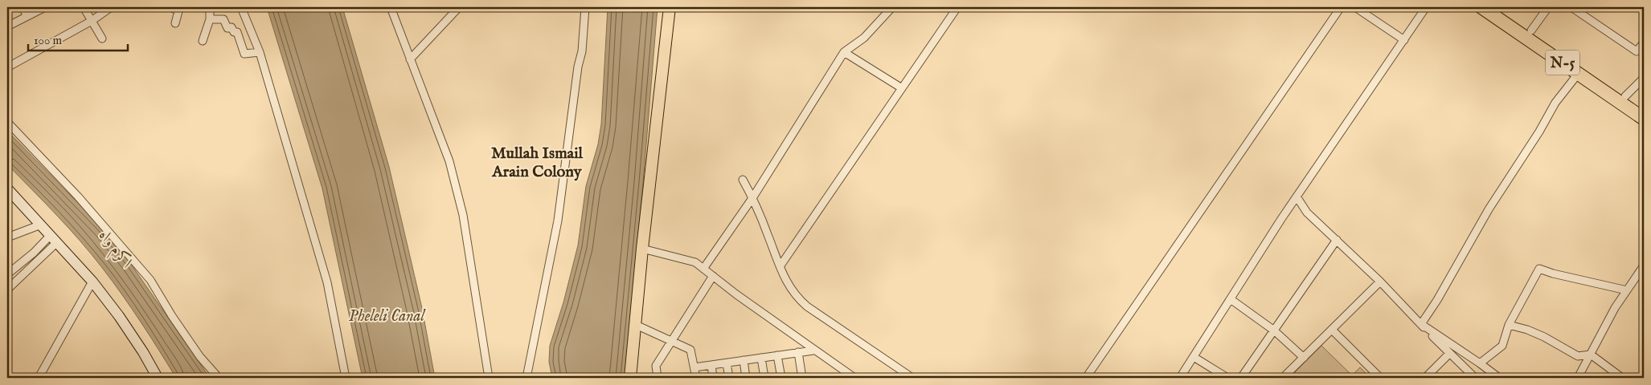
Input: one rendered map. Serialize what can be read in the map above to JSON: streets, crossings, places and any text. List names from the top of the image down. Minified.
{"streets":{"highway":["N-5"]},"districts":["Mullah Ismail Arain Colony"],"water":["اکرم واہ","Pheleli Canal"],"scale_bar":"100 m"}
